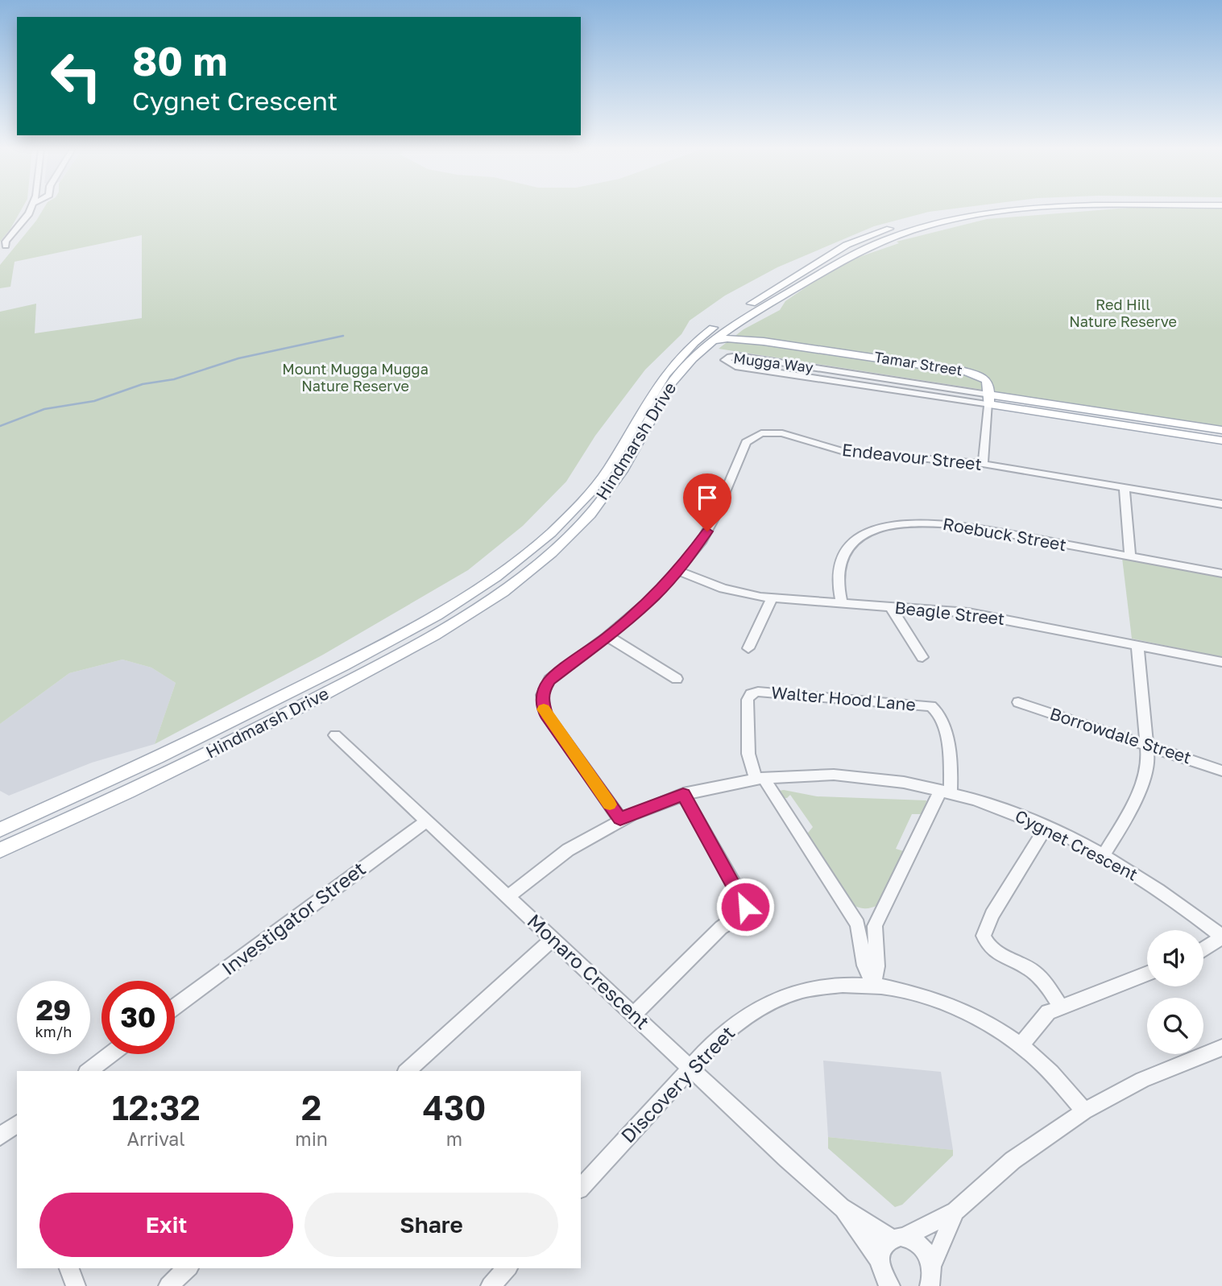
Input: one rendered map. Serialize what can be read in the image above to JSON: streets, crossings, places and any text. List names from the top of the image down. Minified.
{"streets":{"main road":["Mugga Way","Tamar Street","Hindmarsh Drive"],"street":["Endeavour Street","Roebuck Street","Beagle Street","Walter Hood Lane","Borrowdale Street","Cygnet Crescent","Investigator Street","Monaro Crescent","Discovery Street"]},"crossings":[["Mugga Way","Tamar Street"],["Tamar Street","Hindmarsh Drive"],["Endeavour Street","Beagle Street"],["Endeavour Street","Cygnet Crescent"],["Roebuck Street","Beagle Street"],["Walter Hood Lane","Cygnet Crescent"],["Cygnet Crescent","Monaro Crescent"],["Investigator Street","Monaro Crescent"],["Monaro Crescent","Discovery Street"]],"parks":["Red Hill Nature Reserve","Mount Mugga Mugga Nature Reserve"],"page":{"turn":["80 m","Cygnet Crescent"],"speed":"29 km/h","limit":"30","eta":["12:32","Arrival","2","min","430","m"],"buttons":["Exit","Share"]}}
